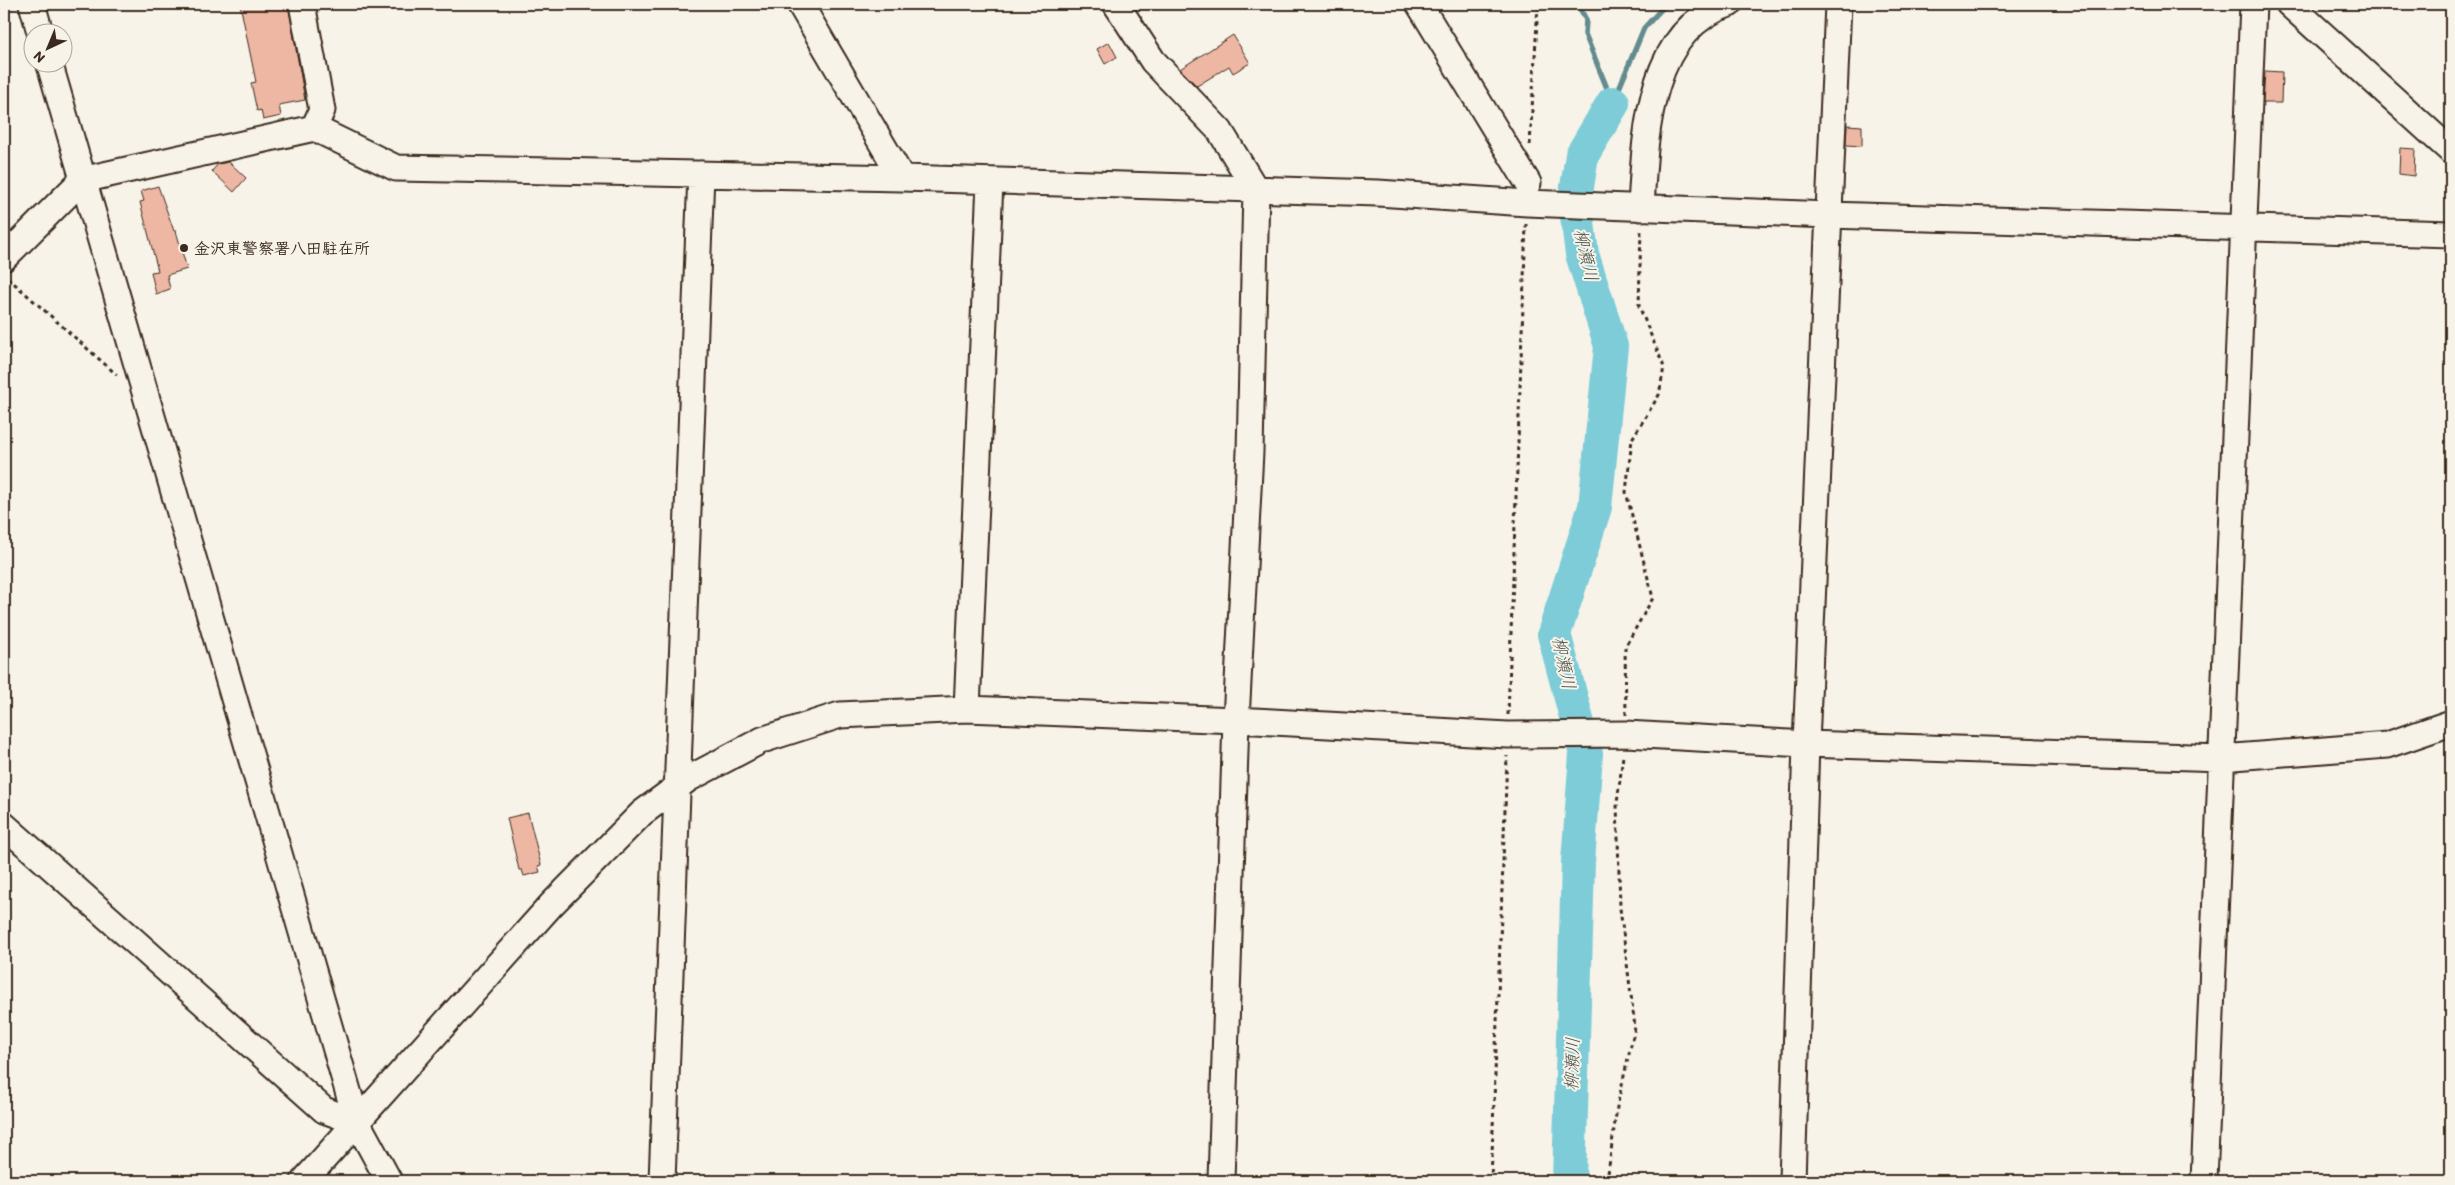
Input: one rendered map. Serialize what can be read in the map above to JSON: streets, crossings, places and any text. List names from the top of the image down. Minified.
{"water":["柳瀬川"],"places":["金沢東警察署八田駐在所"],"north":"bottom left"}
